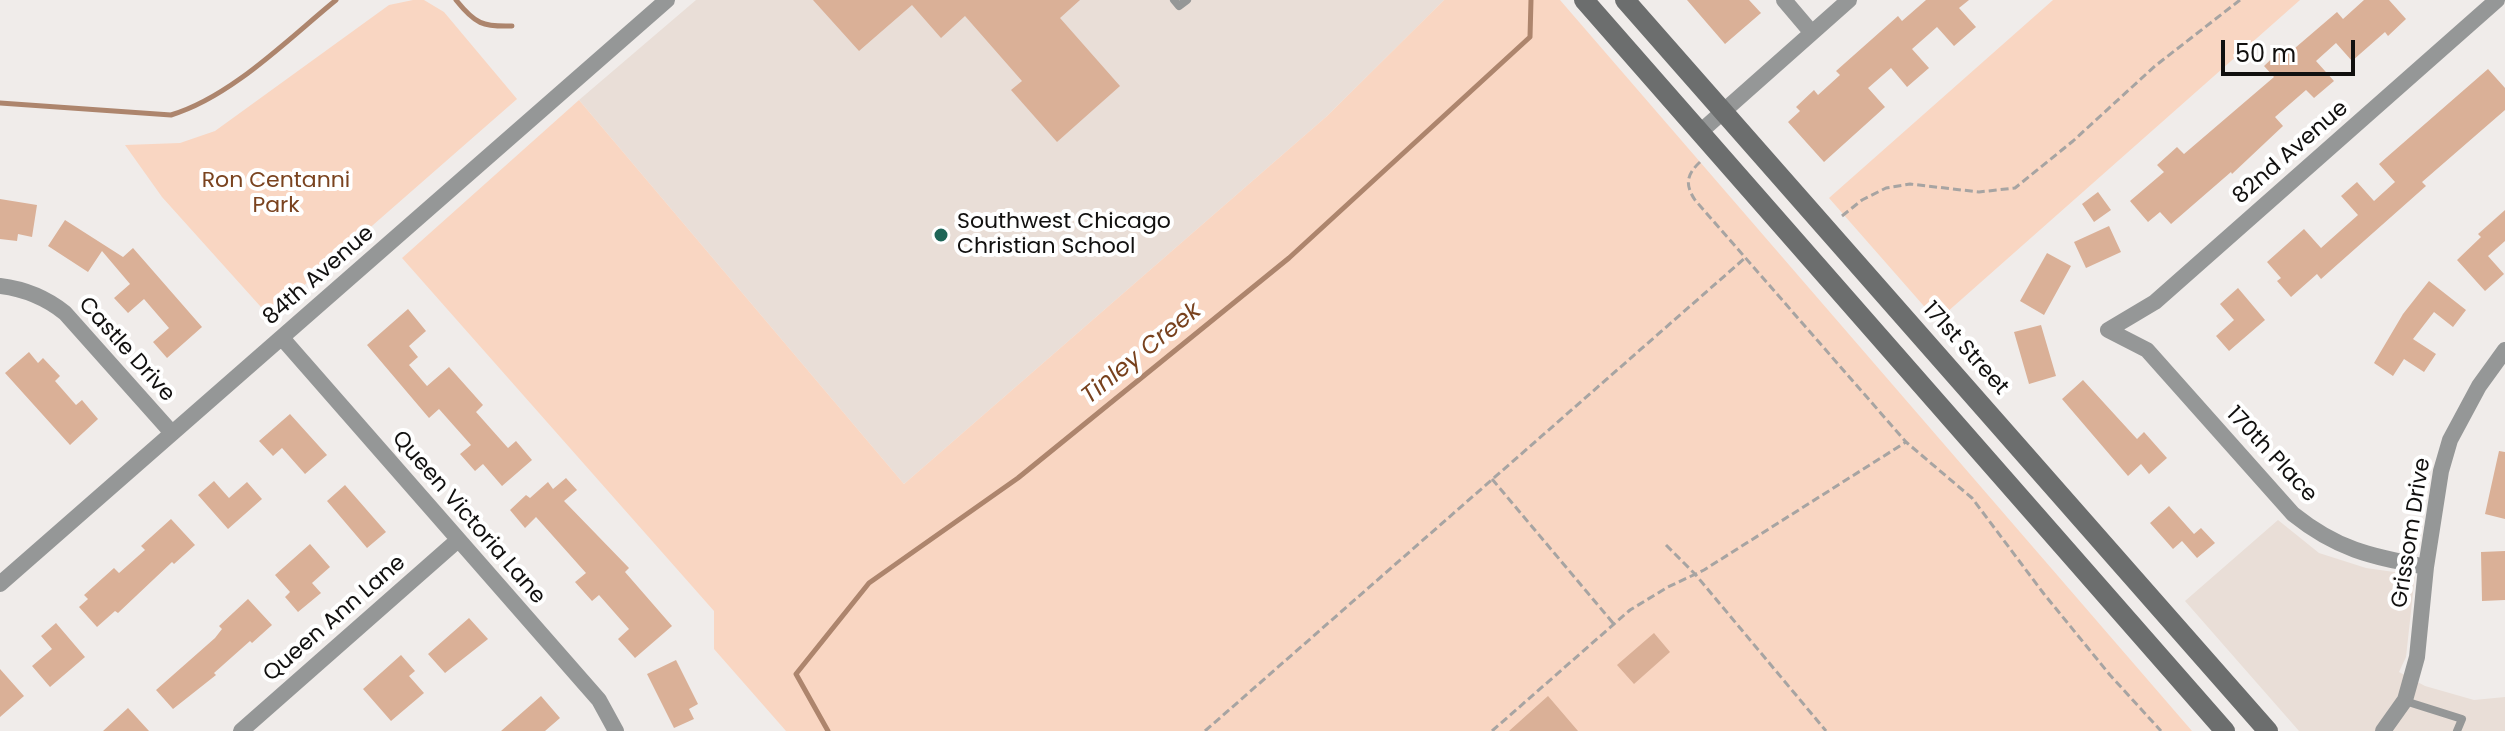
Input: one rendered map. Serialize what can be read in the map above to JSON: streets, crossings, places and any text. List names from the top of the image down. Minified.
{"streets":{"street":["82nd Avenue","84th Avenue","171st Street","Castle Drive","170th Place","Queen Victoria Lane","Grissom Drive","Queen Ann Lane"]},"crossings":[["82nd Avenue","170th Place"],["84th Avenue","Castle Drive"],["84th Avenue","Queen Victoria Lane"],["170th Place","Grissom Drive"],["Queen Victoria Lane","Queen Ann Lane"]],"water":["Tinley Creek"],"parks":["Ron Centanni Park"],"places":["Southwest Chicago Christian School"],"scale_bar":"50 m"}
